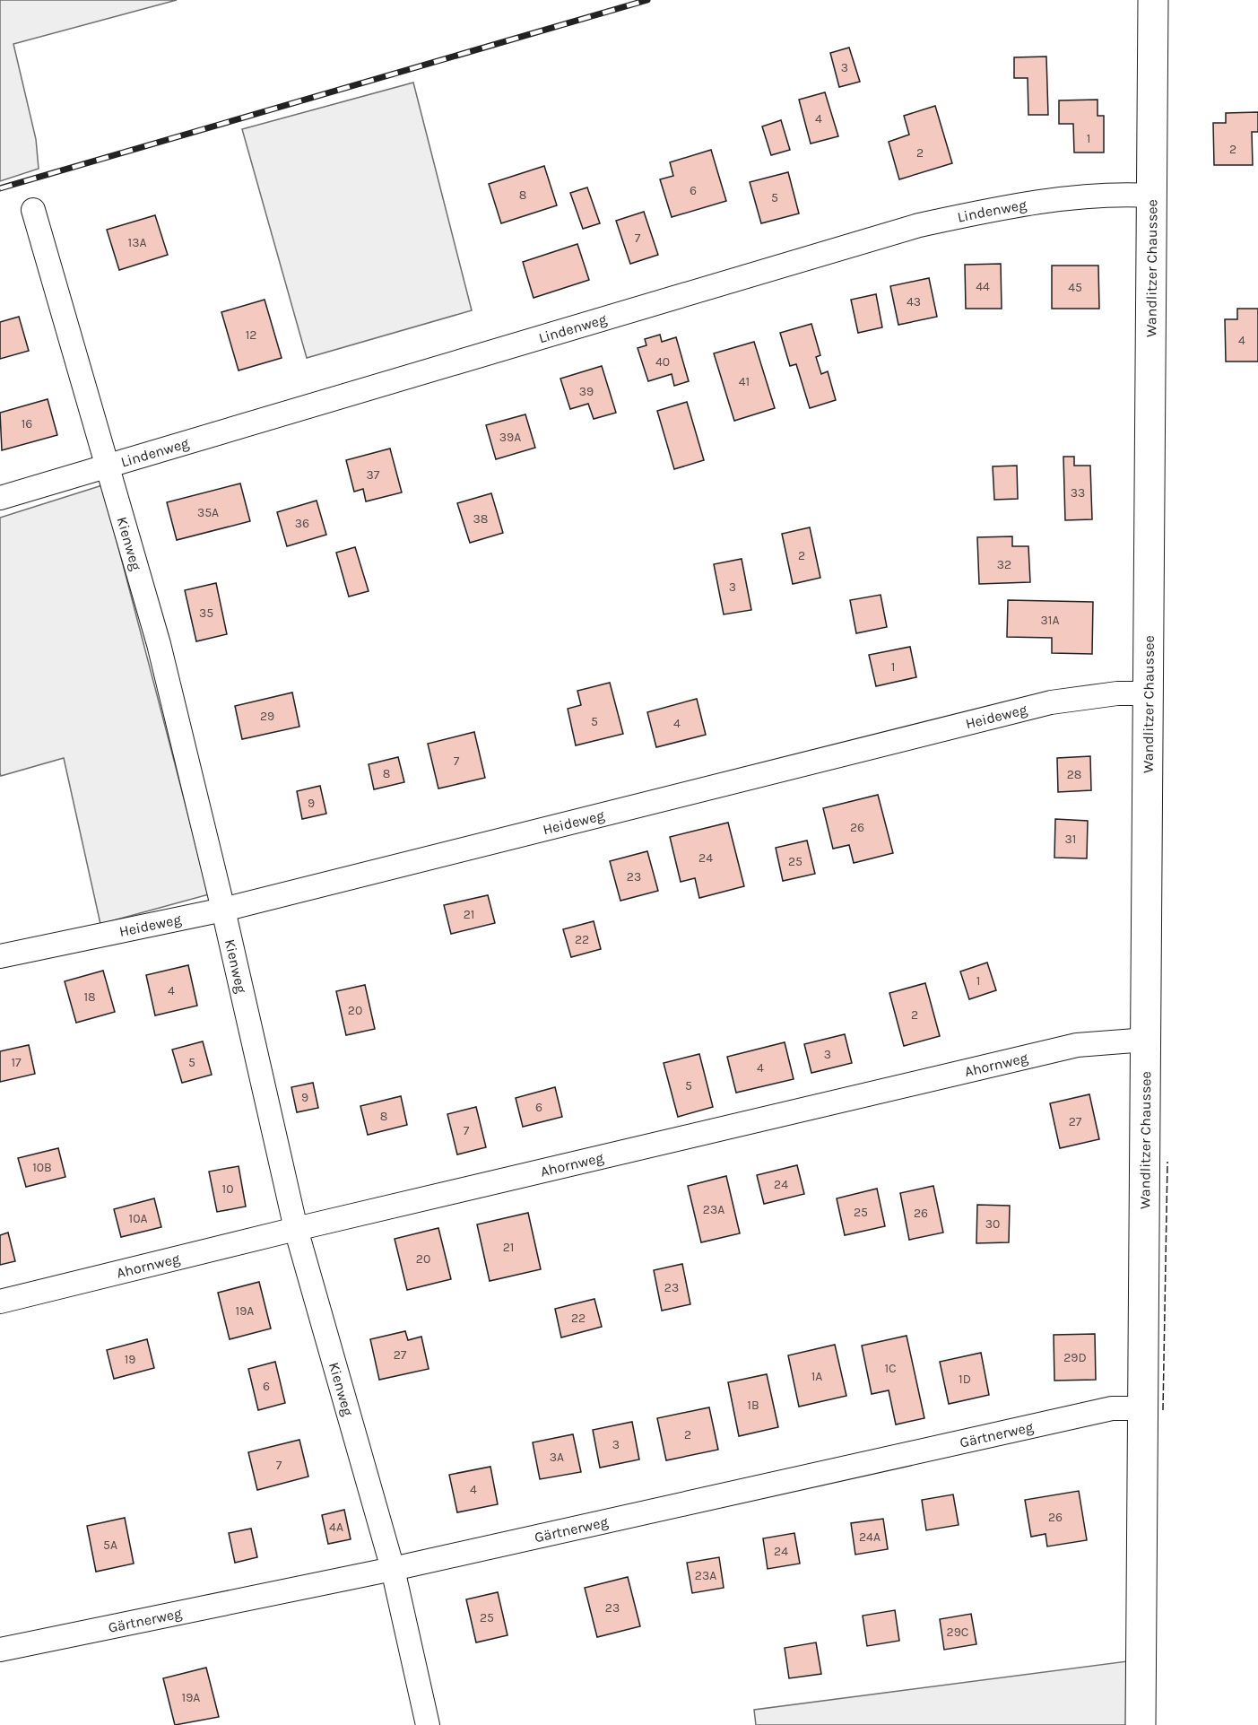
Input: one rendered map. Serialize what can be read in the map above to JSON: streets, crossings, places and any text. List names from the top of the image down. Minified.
{"streets":{"main road":["Wandlitzer Chaussee"],"street":["Lindenweg","Kienweg","Heideweg","Ahornweg","Gärtnerweg"]},"crossings":[["Lindenweg","Wandlitzer Chaussee"],["Lindenweg","Kienweg"],["Wandlitzer Chaussee","Heideweg"],["Wandlitzer Chaussee","Ahornweg"],["Wandlitzer Chaussee","Gärtnerweg"],["Kienweg","Heideweg"],["Kienweg","Ahornweg"],["Kienweg","Gärtnerweg"]],"house_numbers":["3","4","1","2","2","6","8","5","7","13A","44","45","43","12","4","40","41","39","16","39A","37","33","35A","38","36","2","32","3","35","31A","1","29","5","4","7","8","28","9","26","31","24","25","23","21","22","1","4","18","20","2","3","17","5","4","5","9","6","8","27","7","10B","24","10","23A","25","26","10A","30","21","20","23","19A","22","27","29D","19","1C","1A","1D","6","1B","2","3","3A","7","4","26","4A","24A","5A","24","23A","23","25","29C","19A"]}
